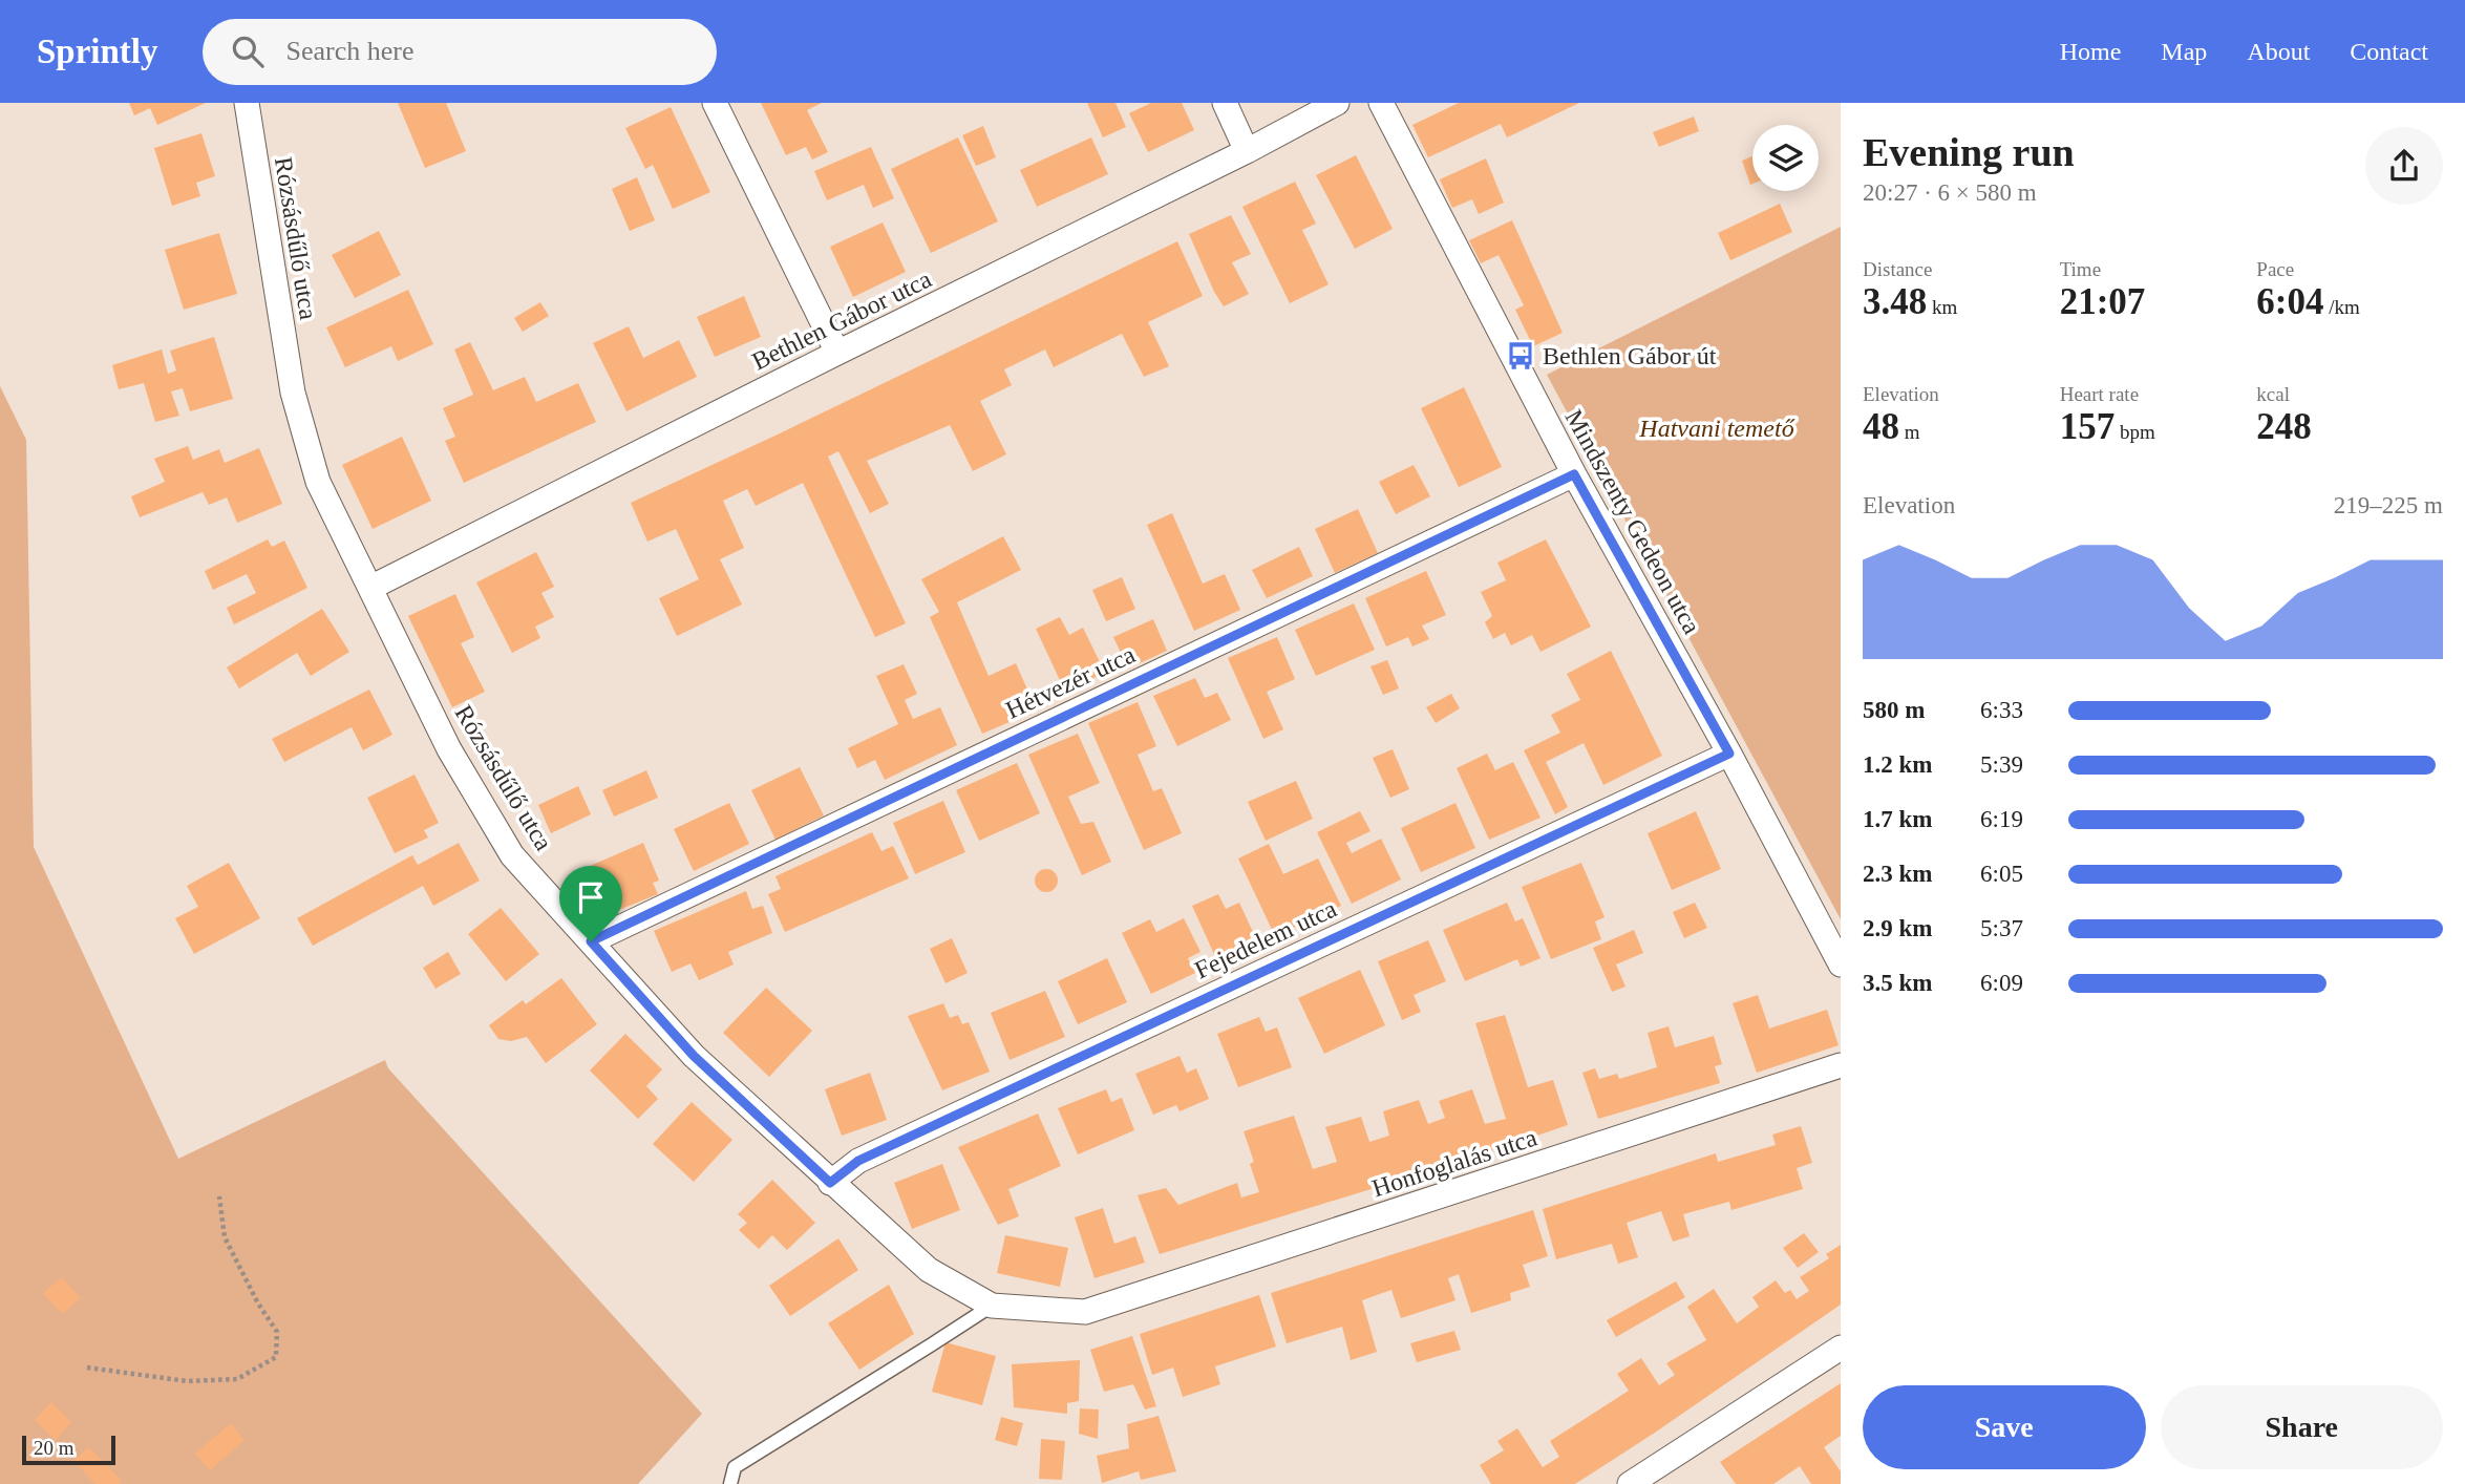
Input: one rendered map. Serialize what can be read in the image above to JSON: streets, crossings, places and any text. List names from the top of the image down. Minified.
{"streets":{"street":["Rózsásdűlő utca","Bethlen Gábor utca","Mindszenty Gedeon utca","Hétvezér utca","Fejedelem utca","Honfoglalás utca"]},"crossings":[["Rózsásdűlő utca","Bethlen Gábor utca"],["Rózsásdűlő utca","Hétvezér utca"],["Rózsásdűlő utca","Fejedelem utca"],["Rózsásdűlő utca","Honfoglalás utca"],["Mindszenty Gedeon utca","Hétvezér utca"],["Mindszenty Gedeon utca","Fejedelem utca"]],"parks":["Hatvani temető"],"places":{"bus stop":["Bethlen Gábor út"]},"scale_bar":"20 m","page":{"header":"Sprintly","search":"Search here","nav":["Home","Map","About","Contact"],"heading":["Evening run","20:27 · 6 × 580 m"],"stats":[["Distance","3.48 km"],["Time","21:07"],["Pace","6:04 /km"],["Elevation","48 m"],["Heart rate","157 bpm"],["kcal","248"]],"chart":["Elevation","219–225 m"],"list":[{"name":"580 m","note":"6:33"},{"name":"1.2 km","note":"5:39"},{"name":"1.7 km","note":"6:19"},{"name":"2.3 km","note":"6:05"},{"name":"2.9 km","note":"5:37"},{"name":"3.5 km","note":"6:09"}],"buttons":["Save","Share"],"scale":"20 m"}}
